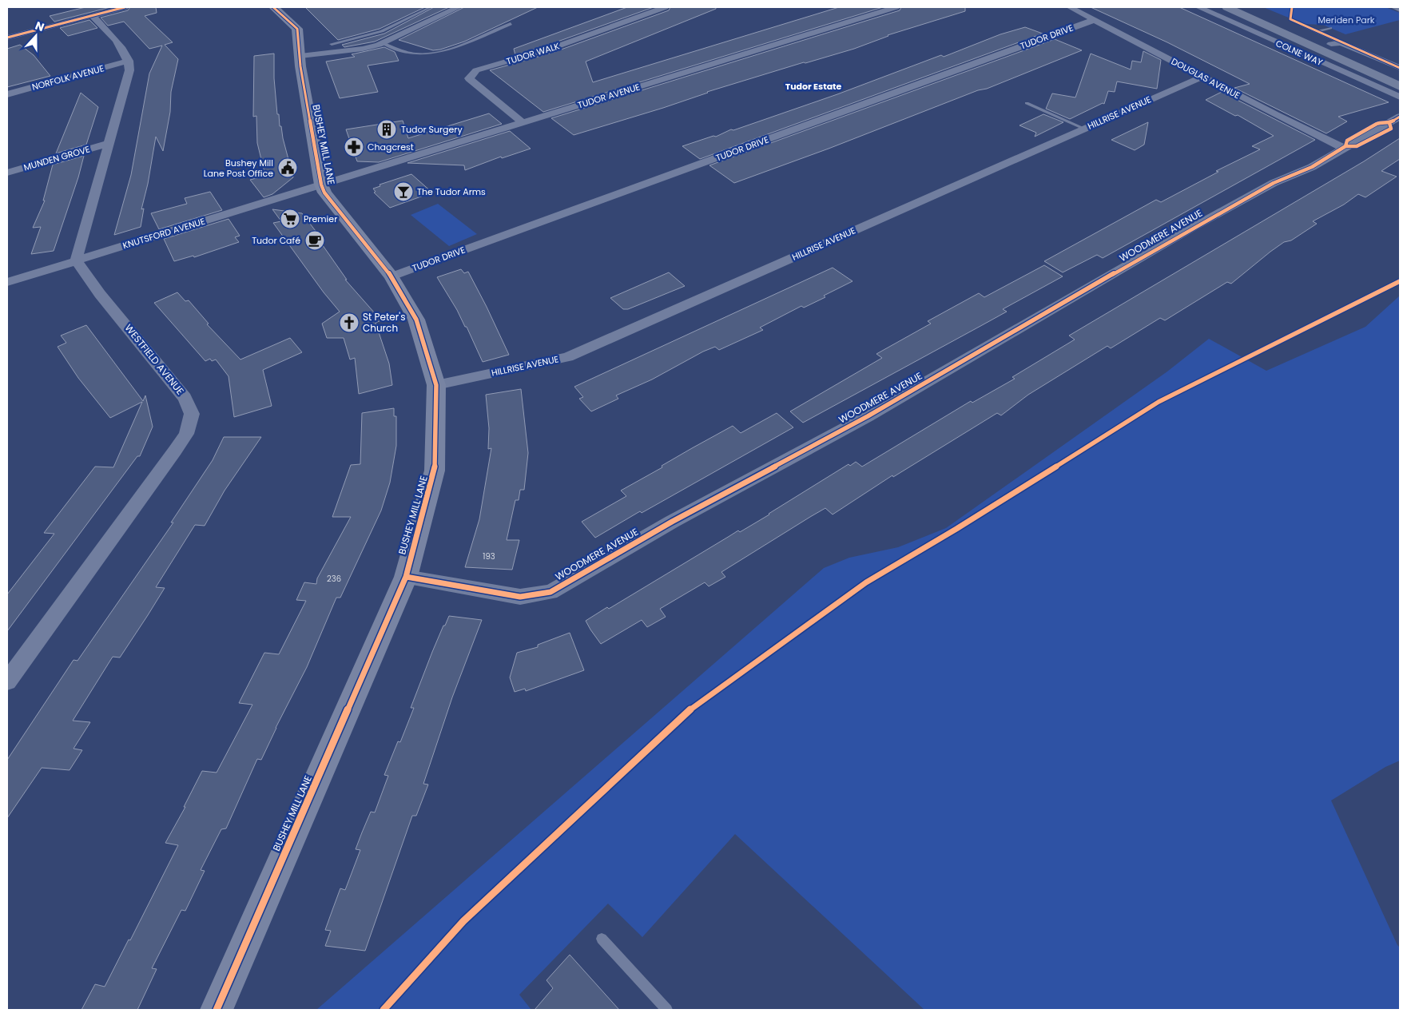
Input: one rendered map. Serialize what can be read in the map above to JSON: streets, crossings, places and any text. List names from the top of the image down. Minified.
{"streets":{"highway":["COLNE WAY"],"street":["TUDOR DRIVE","TUDOR WALK","NORFOLK AVENUE","DOUGLAS AVENUE","TUDOR AVENUE","HILLRISE AVENUE","BUSHEY MILL LANE","MUNDEN GROVE","KNUTSFORD AVENUE","WOODMERE AVENUE","WESTFIELD AVENUE"]},"crossings":[["TUDOR DRIVE","DOUGLAS AVENUE"],["TUDOR DRIVE","BUSHEY MILL LANE"],["TUDOR WALK","TUDOR AVENUE"],["DOUGLAS AVENUE","HILLRISE AVENUE"],["DOUGLAS AVENUE","WOODMERE AVENUE"],["TUDOR AVENUE","BUSHEY MILL LANE"],["TUDOR AVENUE","KNUTSFORD AVENUE"],["HILLRISE AVENUE","BUSHEY MILL LANE"],["BUSHEY MILL LANE","KNUTSFORD AVENUE"],["BUSHEY MILL LANE","WOODMERE AVENUE"],["KNUTSFORD AVENUE","WESTFIELD AVENUE"]],"districts":["Tudor Estate"],"parks":["Meriden Park"],"places":{"building":["Tudor Surgery"],"pharmacy":["Chagcrest"],"public building":["Bushey Mill Lane Post Office"],"bar":["The Tudor Arms"],"supermarket":["Premier"],"cafe":["Tudor Café"],"church":["St Peter's Church"]},"house_numbers":["193","236"],"north":"top"}
